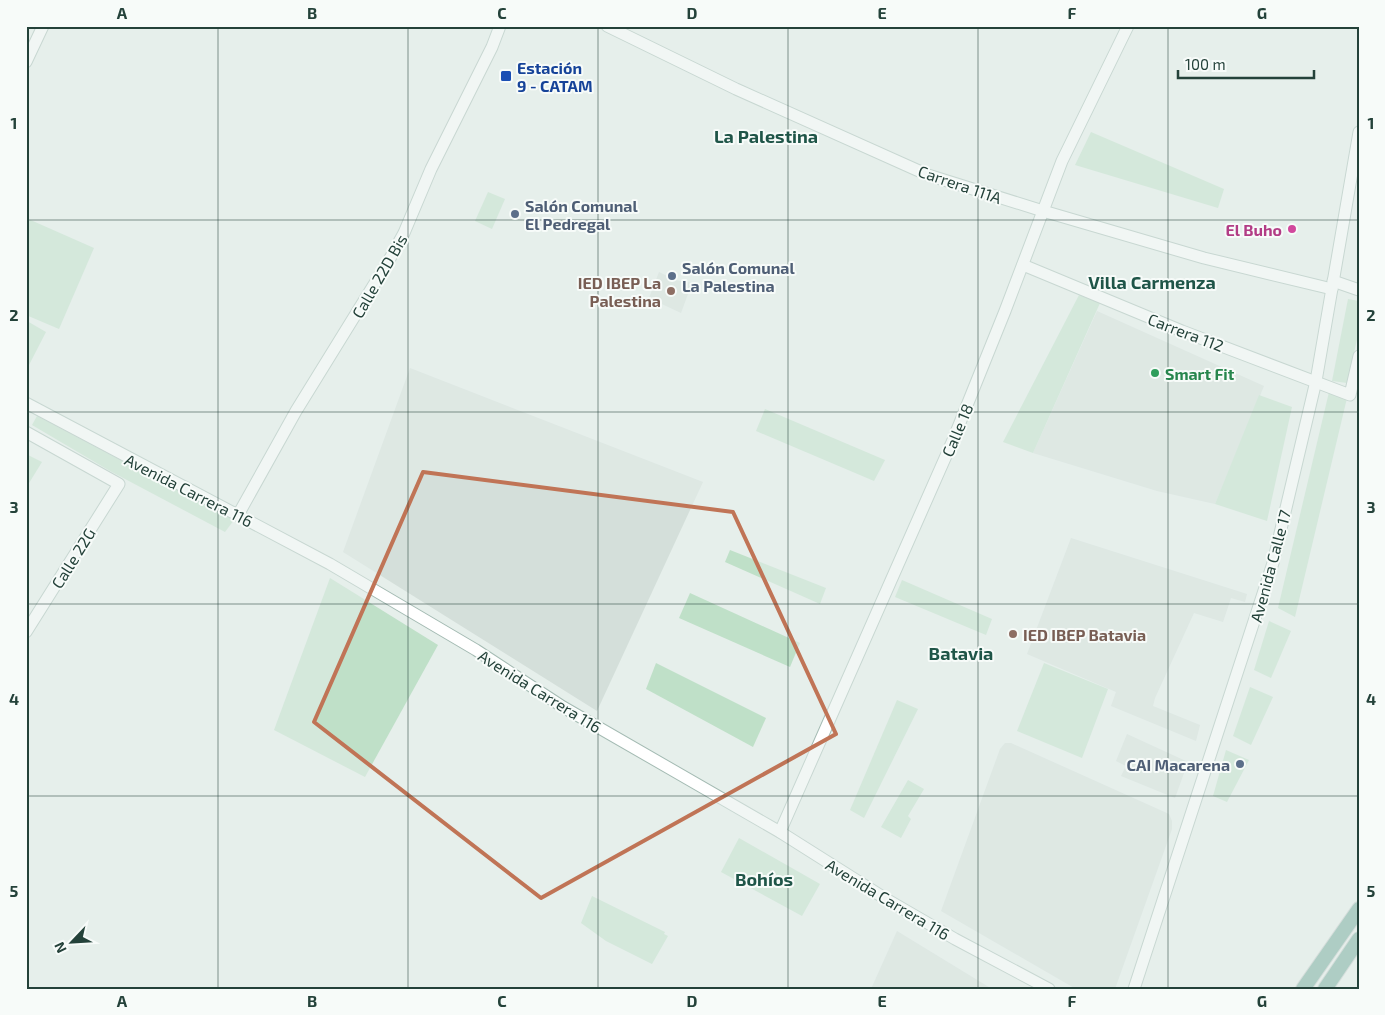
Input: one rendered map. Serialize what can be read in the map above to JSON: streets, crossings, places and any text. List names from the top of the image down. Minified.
{"streets":{"street":["Carrera 111A","Calle 22D Bis","Carrera 112","Calle 18","Avenida Carrera 116","Calle 22G","Avenida Calle 17"]},"crossings":[["Carrera 111A","Calle 18"],["Carrera 111A","Avenida Calle 17"],["Calle 22D Bis","Avenida Carrera 116"],["Carrera 112","Calle 18"],["Carrera 112","Avenida Calle 17"],["Calle 18","Avenida Carrera 116"]],"districts":["La Palestina","Villa Carmenza","Batavia","Bohíos"],"places":{"transit":["Estación 9 - CATAM"],"other":["Salón Comunal El Pedregal","El Buho","Salón Comunal La Palestina","IED IBEP La Palestina","Smart Fit","IED IBEP Batavia","CAI Macarena"]},"scale_bar":"100 m","north":"bottom left","grid":{"columns":["A","B","C","D","E","F","G"],"rows":["1","2","3","4","5"]}}
